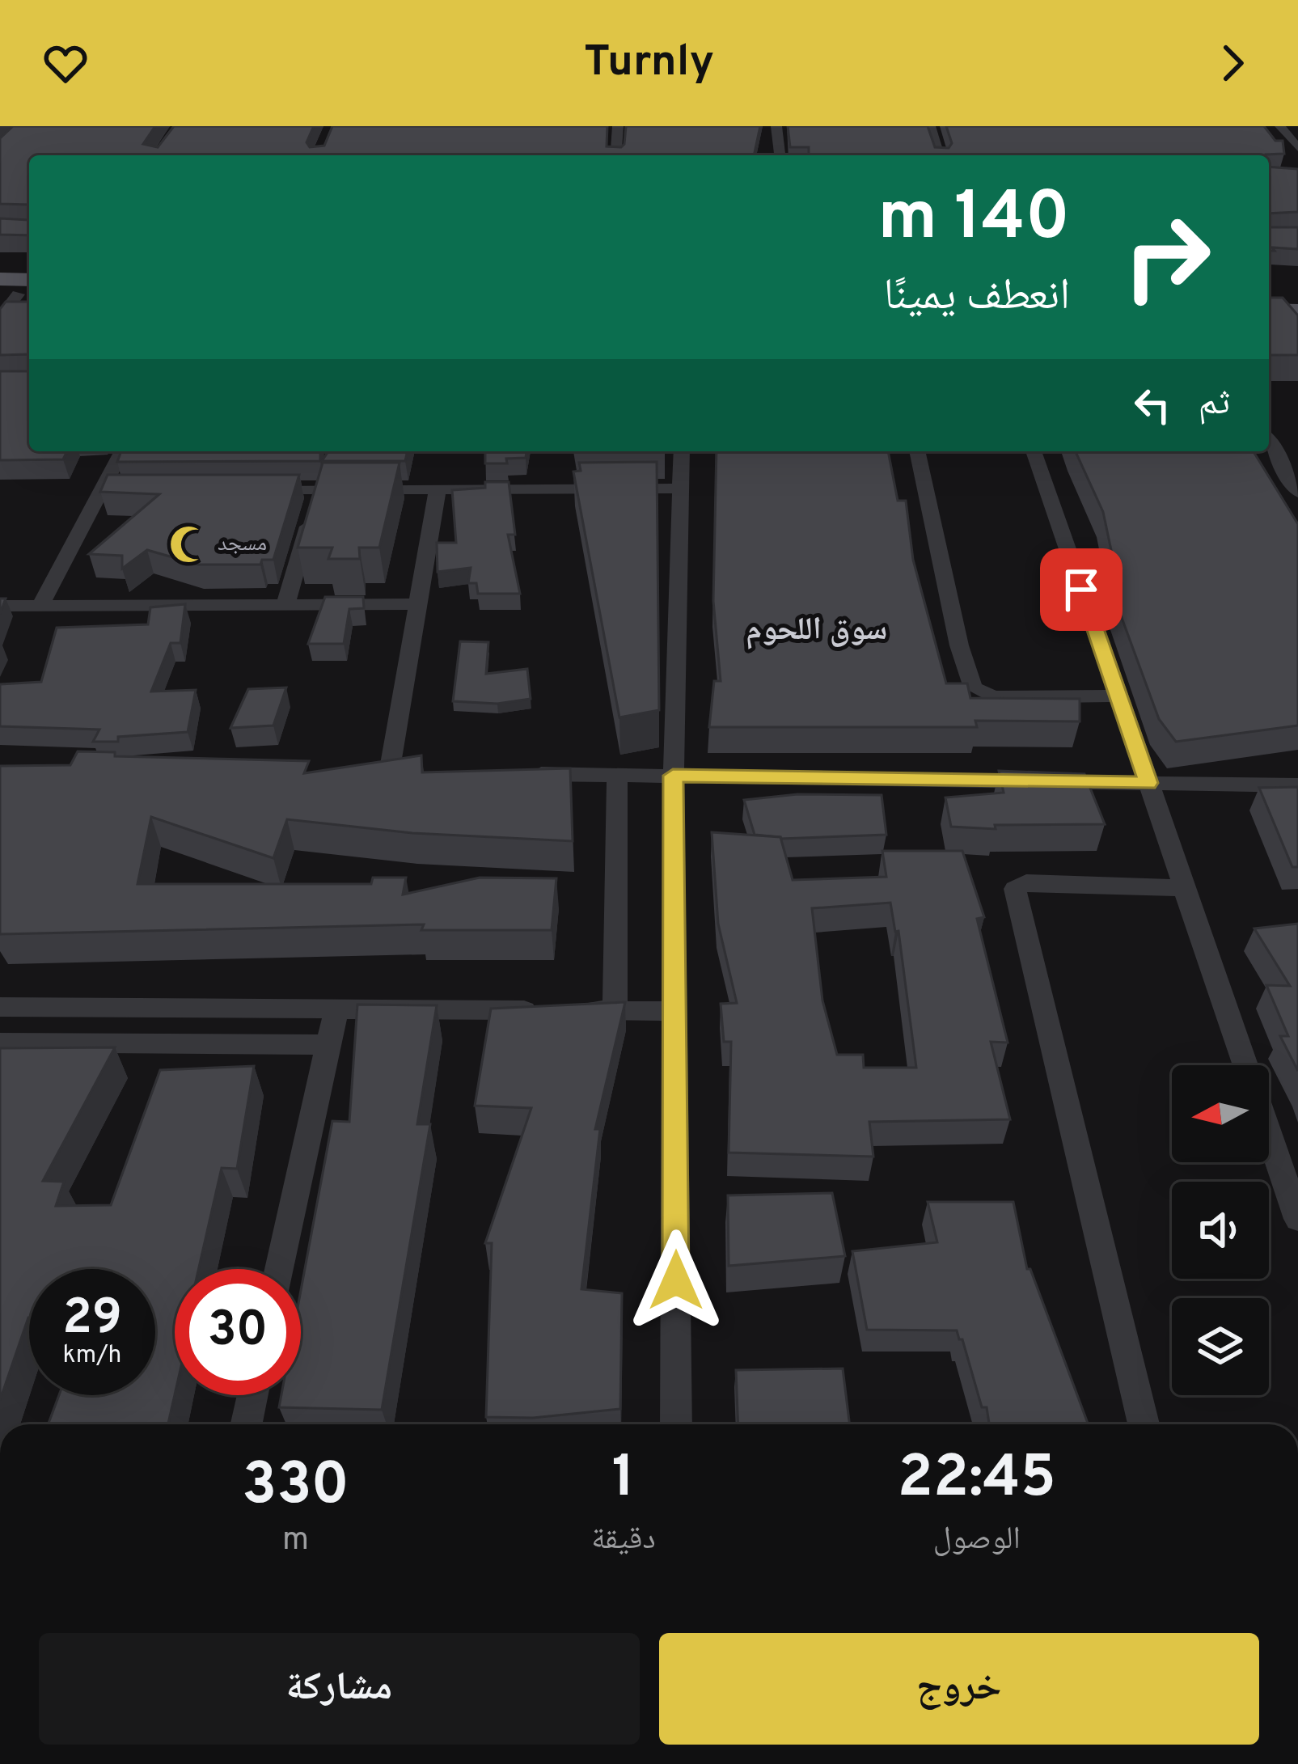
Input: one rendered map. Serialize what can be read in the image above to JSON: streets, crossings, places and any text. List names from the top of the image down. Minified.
{"districts":["سوق اللحوم"],"places":{"mosque":["مسجد"]},"north":"left","page":{"header":"Turnly","turn":["140 m","انعطف يمينًا"],"then":"ثم","speed":"29 km/h","limit":"30","eta":["22:45","الوصول","1","دقيقة","330","m"],"buttons":["خروج","مشاركة"]}}
